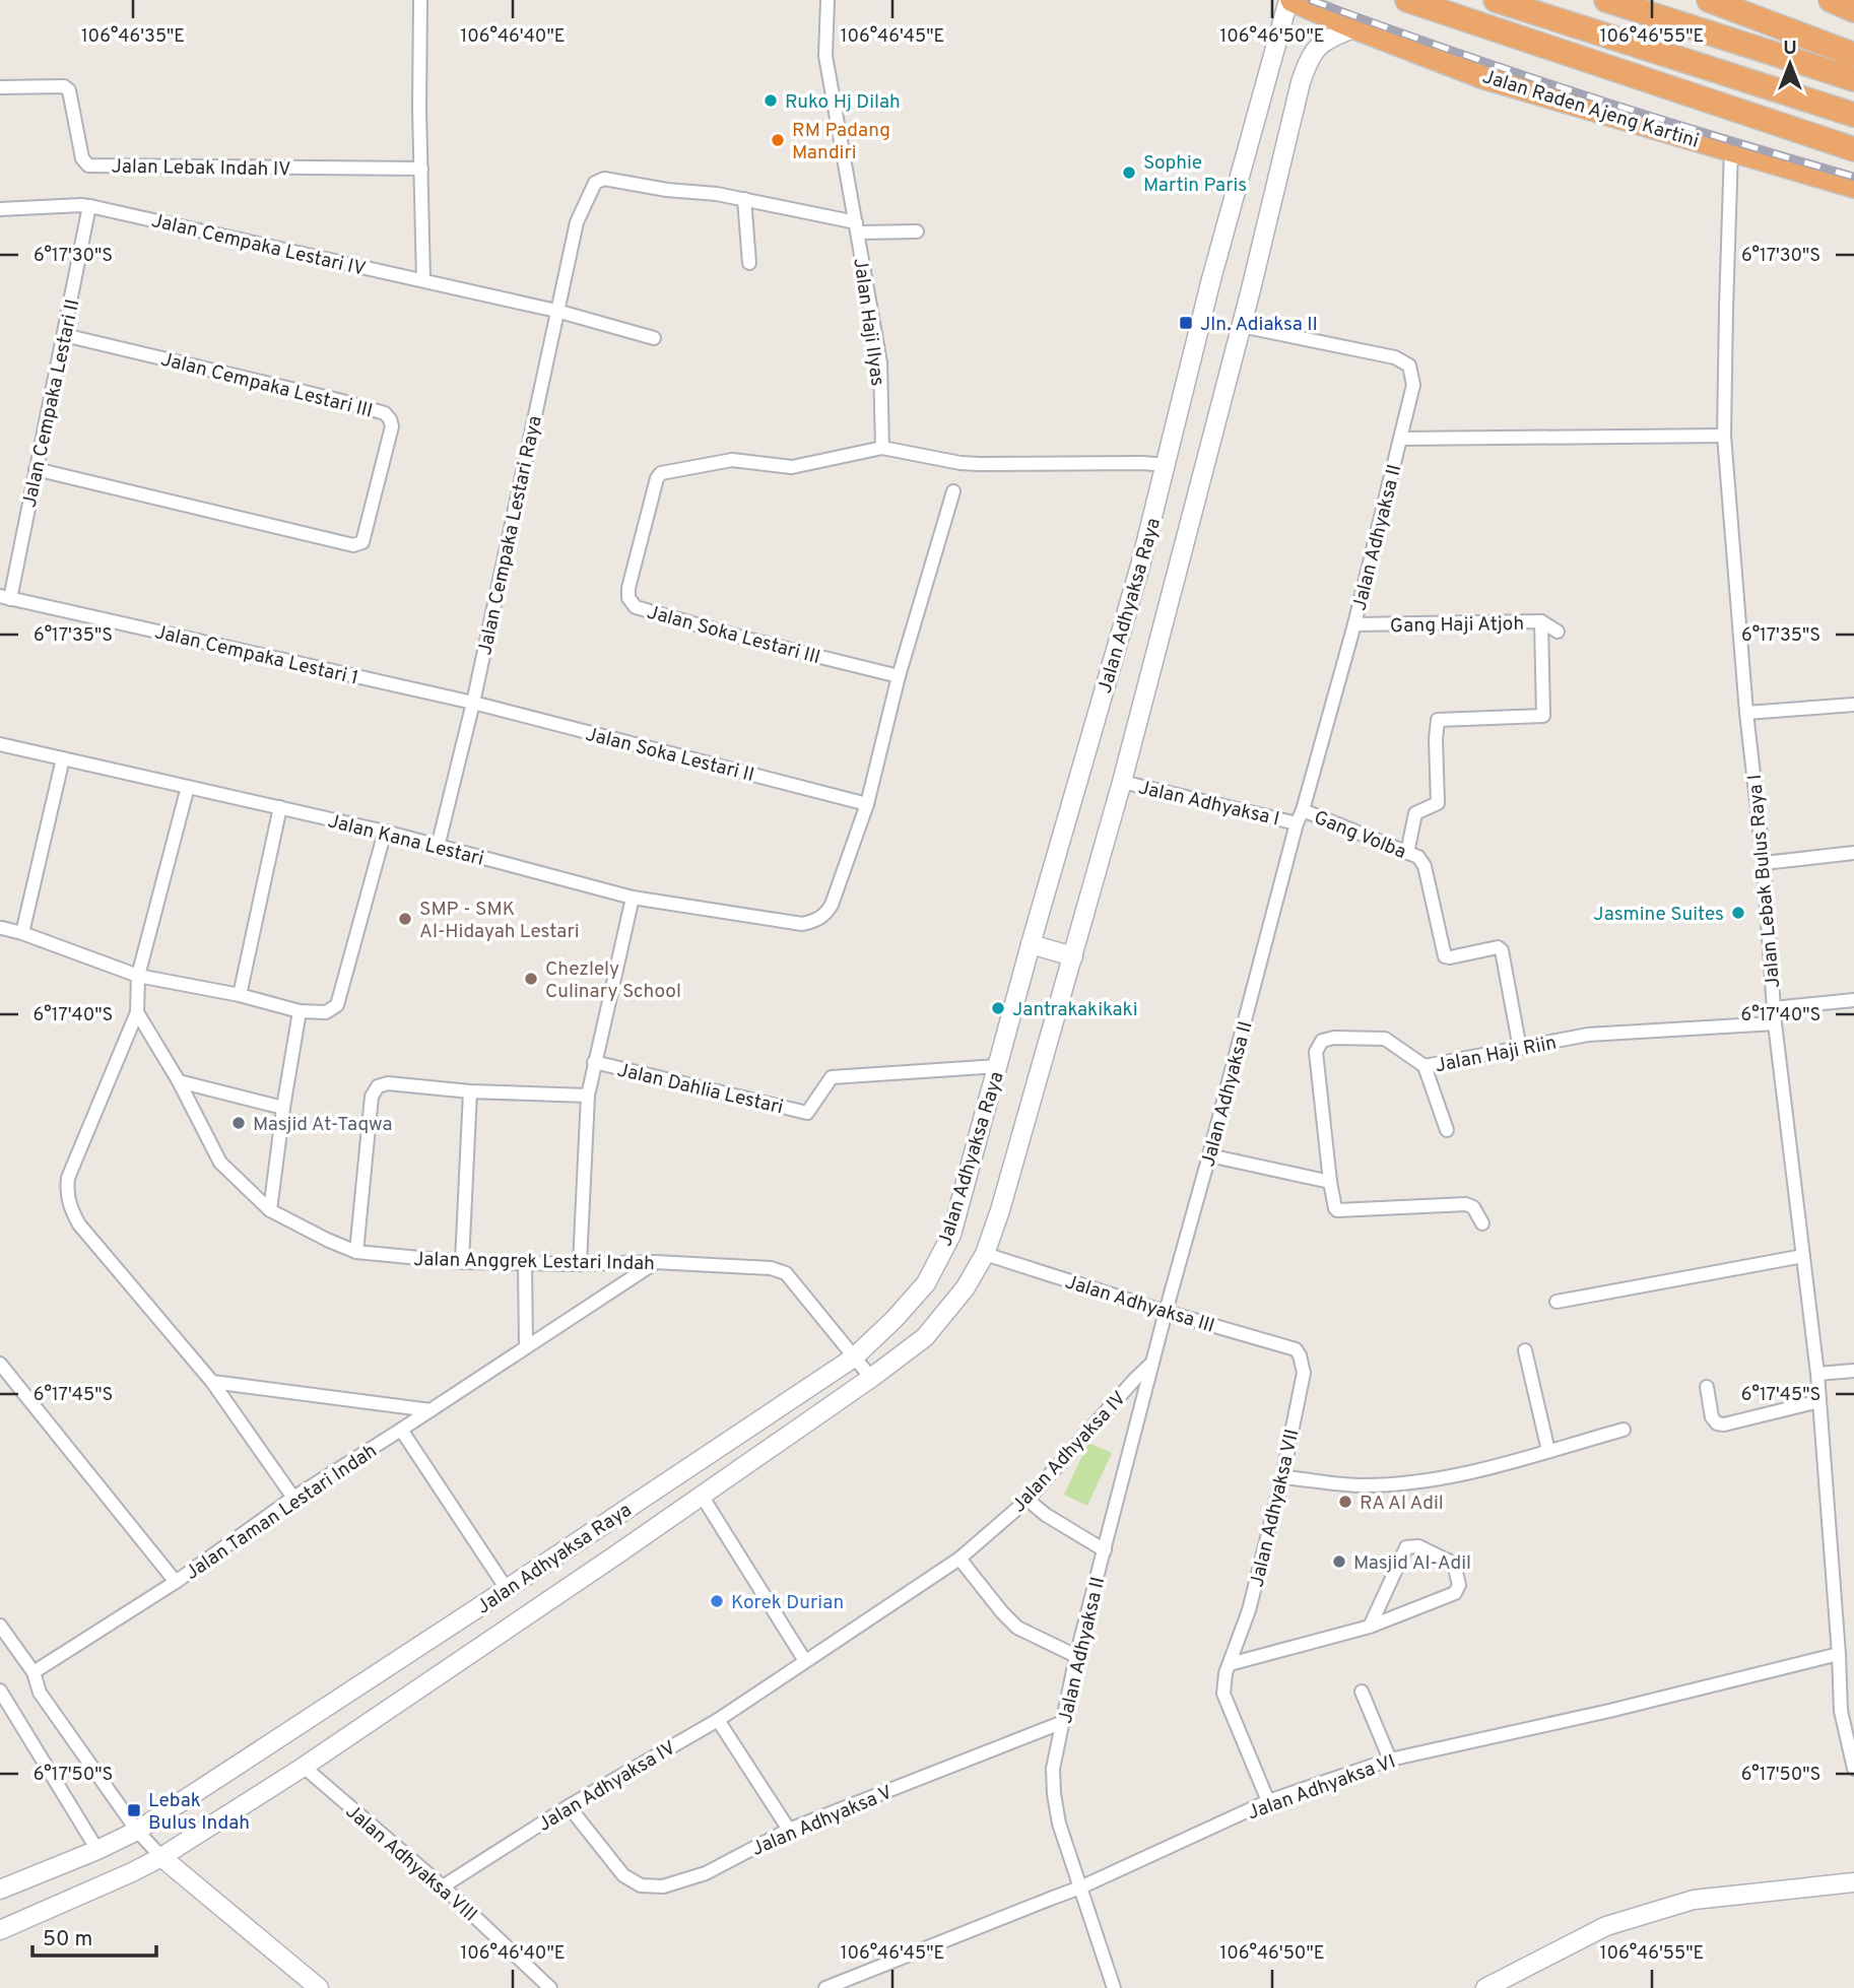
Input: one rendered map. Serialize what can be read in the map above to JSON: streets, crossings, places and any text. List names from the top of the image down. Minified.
{"streets":{"highway":["Jalan Raden Ajeng Kartini"],"main road":["Jalan Adhyaksa Raya"],"street":["Jalan Lebak Indah IV","Jalan Cempaka Lestari IV","Jalan Haji Ilyas","Jalan Cempaka Lestari III","Jalan Cempaka Lestari II","Jalan Cempaka Lestari Raya","Jalan Adhyaksa II","Gang Haji Atjoh","Jalan Soka Lestari III","Jalan Cempaka Lestari 1","Jalan Soka Lestari II","Jalan Adhyaksa I","Gang Volba","Jalan Kana Lestari","Jalan Lebak Bulus Raya I","Jalan Haji Riin","Jalan Dahlia Lestari","Jalan Anggrek Lestari Indah","Jalan Adhyaksa III","Jalan Adhyaksa IV","Jalan Adhyaksa VII","Jalan Taman Lestari Indah","Jalan Adhyaksa VI","Jalan Adhyaksa V","Jalan Adhyaksa VIII"]},"crossings":[["Jalan Raden Ajeng Kartini","Jalan Adhyaksa Raya"],["Jalan Raden Ajeng Kartini","Jalan Lebak Bulus Raya I"],["Jalan Cempaka Lestari IV","Jalan Cempaka Lestari II"],["Jalan Cempaka Lestari IV","Jalan Cempaka Lestari Raya"],["Jalan Haji Ilyas","Jalan Cempaka Lestari Raya"],["Jalan Haji Ilyas","Jalan Soka Lestari III"],["Jalan Cempaka Lestari III","Jalan Cempaka Lestari II"],["Jalan Cempaka Lestari II","Jalan Cempaka Lestari 1"],["Jalan Cempaka Lestari Raya","Jalan Cempaka Lestari 1"],["Jalan Cempaka Lestari Raya","Jalan Soka Lestari II"],["Jalan Cempaka Lestari Raya","Jalan Kana Lestari"],["Jalan Adhyaksa II","Jalan Adhyaksa Raya"],["Jalan Adhyaksa II","Gang Haji Atjoh"],["Jalan Adhyaksa II","Jalan Adhyaksa I"],["Jalan Adhyaksa II","Gang Volba"],["Jalan Adhyaksa II","Jalan Adhyaksa III"],["Jalan Adhyaksa II","Jalan Adhyaksa IV"],["Jalan Adhyaksa II","Jalan Adhyaksa VI"],["Jalan Adhyaksa II","Jalan Adhyaksa V"],["Jalan Adhyaksa Raya","Jalan Adhyaksa I"],["Jalan Adhyaksa Raya","Jalan Dahlia Lestari"],["Jalan Adhyaksa Raya","Jalan Anggrek Lestari Indah"],["Jalan Adhyaksa Raya","Jalan Adhyaksa III"],["Jalan Adhyaksa Raya","Jalan Adhyaksa VIII"],["Jalan Cempaka Lestari 1","Jalan Soka Lestari II"],["Jalan Soka Lestari II","Jalan Kana Lestari"],["Jalan Adhyaksa I","Gang Volba"],["Jalan Lebak Bulus Raya I","Jalan Haji Riin"],["Jalan Lebak Bulus Raya I","Jalan Adhyaksa VI"],["Jalan Anggrek Lestari Indah","Jalan Taman Lestari Indah"],["Jalan Adhyaksa III","Jalan Adhyaksa VII"],["Jalan Adhyaksa IV","Jalan Adhyaksa V"],["Jalan Adhyaksa IV","Jalan Adhyaksa VIII"],["Jalan Adhyaksa VII","Jalan Adhyaksa VI"]],"places":{"other":["Ruko Hj Dilah","RM Padang Mandiri","Sophie Martin Paris","Jasmine Suites","SMP - SMK Al-Hidayah Lestari","Chezlely Culinary School","Jantrakakikaki","Masjid At-Taqwa","RA Al Adil","Masjid Al-Adil","Korek Durian"],"transit":["Jln. Adiaksa II","Lebak Bulus Indah"]},"scale_bar":"50 m","north":"top","coordinates":["106°46'35\"E","106°46'40\"E","106°46'45\"E","106°46'50\"E","106°46'55\"E","6°17'30\"S","6°17'35\"S","6°17'40\"S","6°17'45\"S","6°17'50\"S"]}
